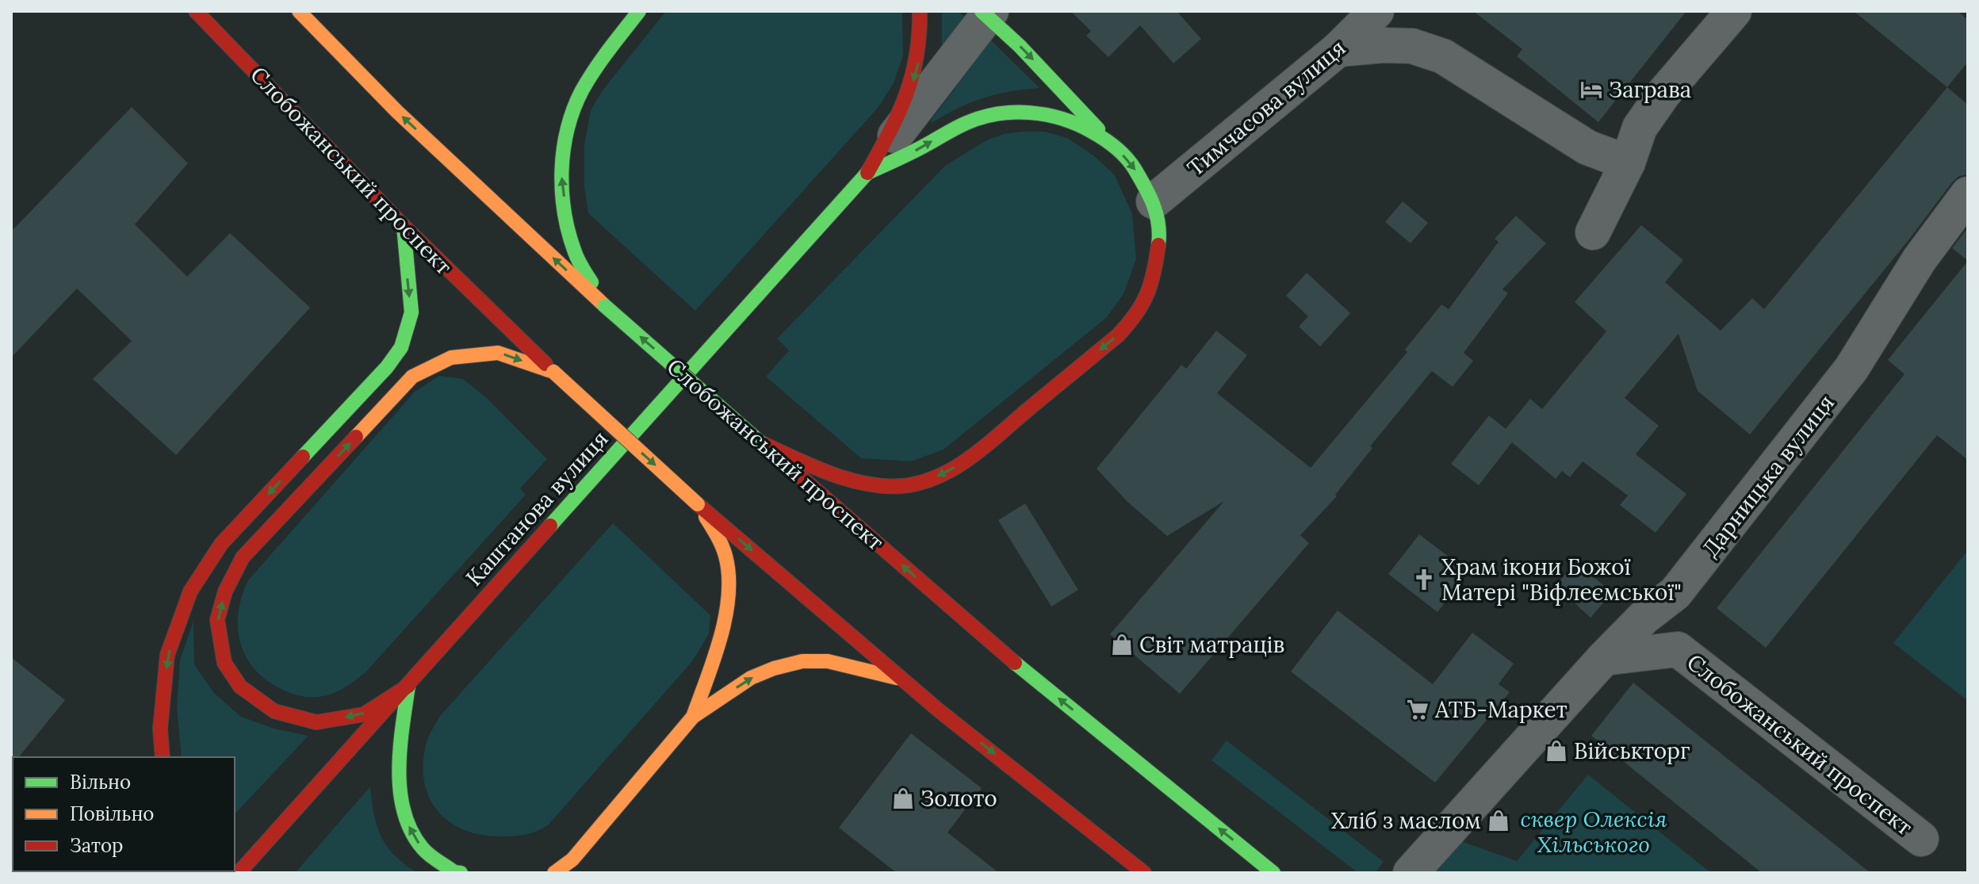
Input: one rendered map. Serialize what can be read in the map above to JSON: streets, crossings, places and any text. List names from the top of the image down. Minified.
{"streets":{"main road":["Слобожанський проспект","Каштанова вулиця"],"street":["Тимчасова вулиця","Дарницька вулиця"]},"crossings":[["Слобожанський проспект","Дарницька вулиця"]],"parks":["сквер Олексія Хільського"],"places":{"hotel":["Заграва"],"church":["Храм ікони Божої Матері \"Віфлеємської\""],"shop":["Світ матраців","Військторг","Золото","Хліб з маслом"],"supermarket":["АТБ-Маркет"]},"legend":["Вільно","Повільно","Затор"]}
